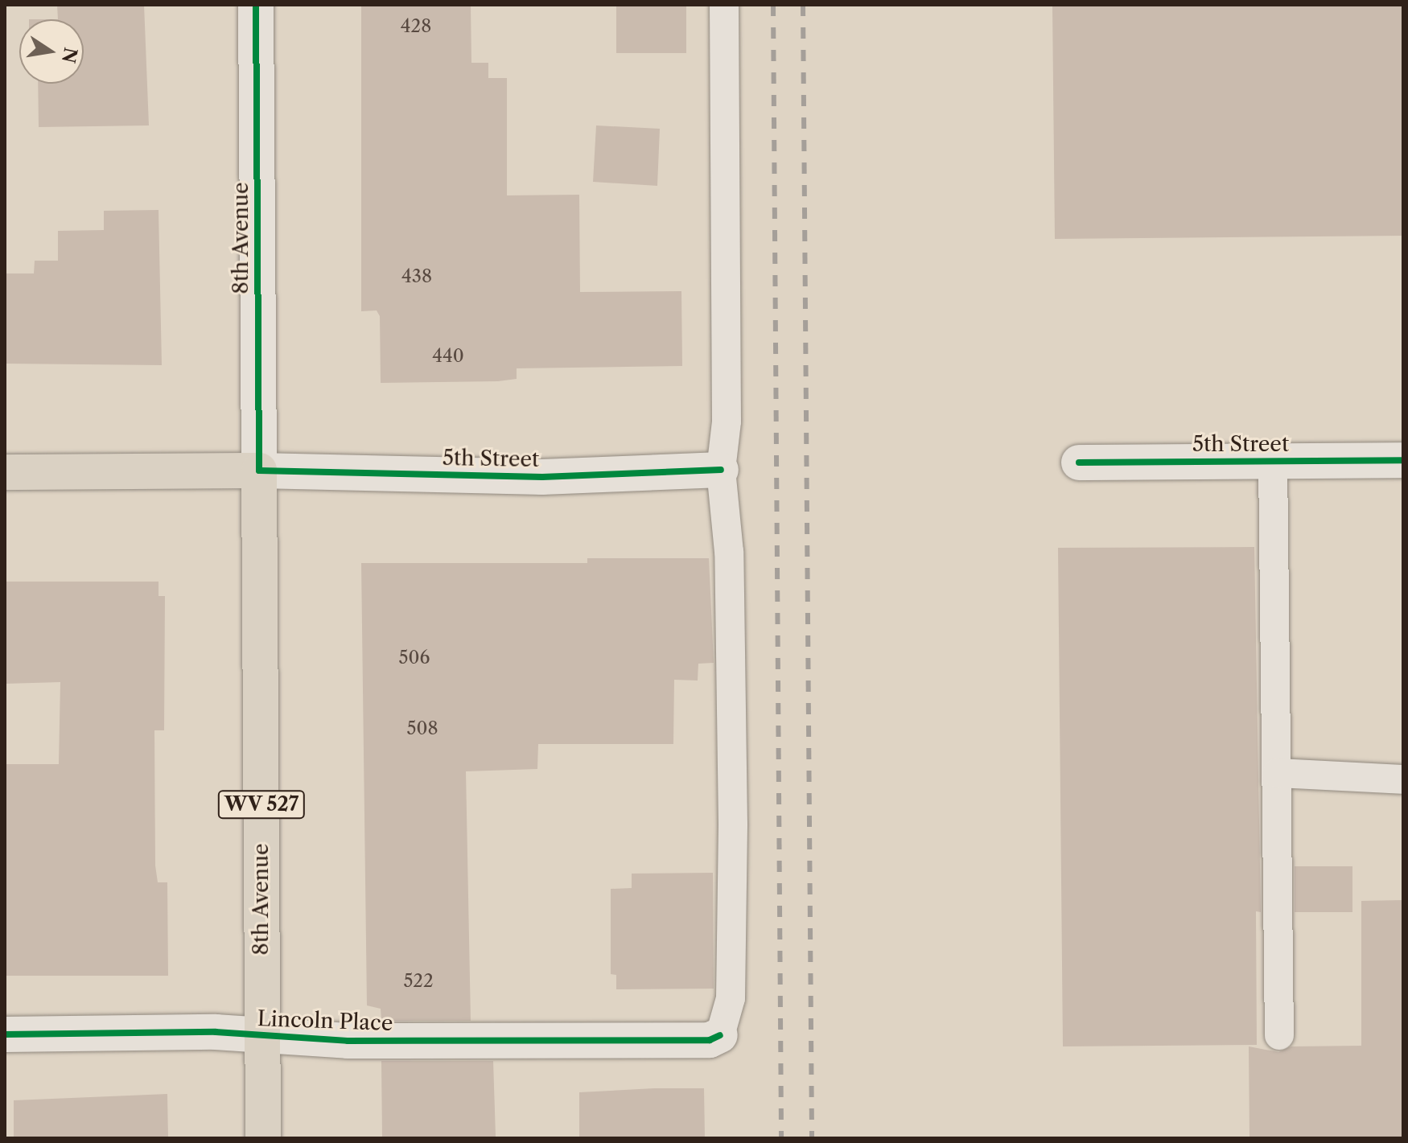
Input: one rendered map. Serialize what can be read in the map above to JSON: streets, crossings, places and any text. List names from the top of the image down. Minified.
{"streets":{"main road":["8th Avenue","5th Street","WV 527"],"street":["Lincoln Place"]},"crossings":[["8th Avenue","5th Street"],["8th Avenue","Lincoln Place"]],"house_numbers":["428","438","440","506","508","522"],"north":"right"}
